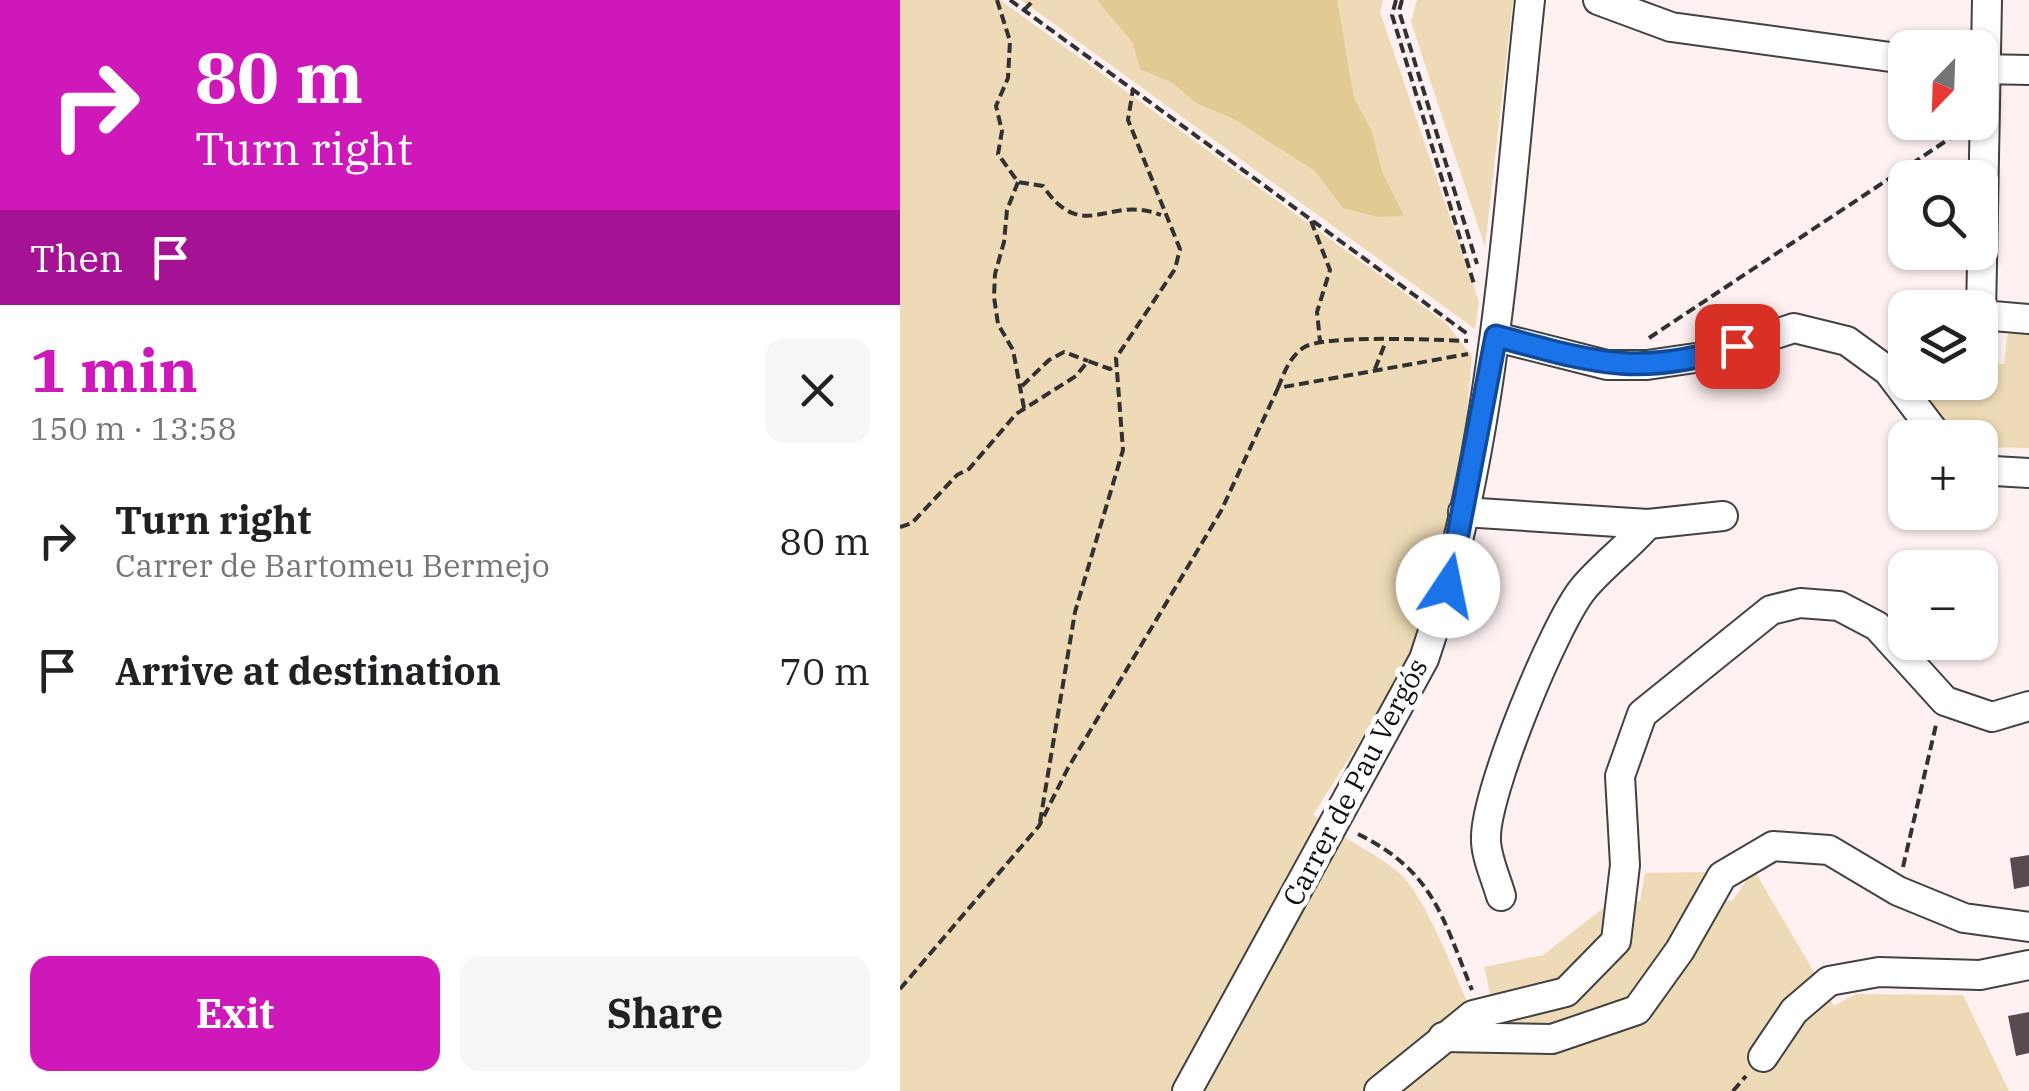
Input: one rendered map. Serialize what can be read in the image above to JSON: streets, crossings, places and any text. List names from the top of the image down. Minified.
{"streets":{"street":["Carrer de Pau Vergós"]},"north":"bottom left","page":{"turn":["80 m","Turn right"],"map_buttons":["+","−"],"then":"Then","heading":["1 min","150 m · 13:58"],"list":[{"name":"Turn right","note":"Carrer de Bartomeu Bermejo","value":"80 m"},{"name":"Arrive at destination","value":"70 m"}],"buttons":["Exit","Share"]}}
